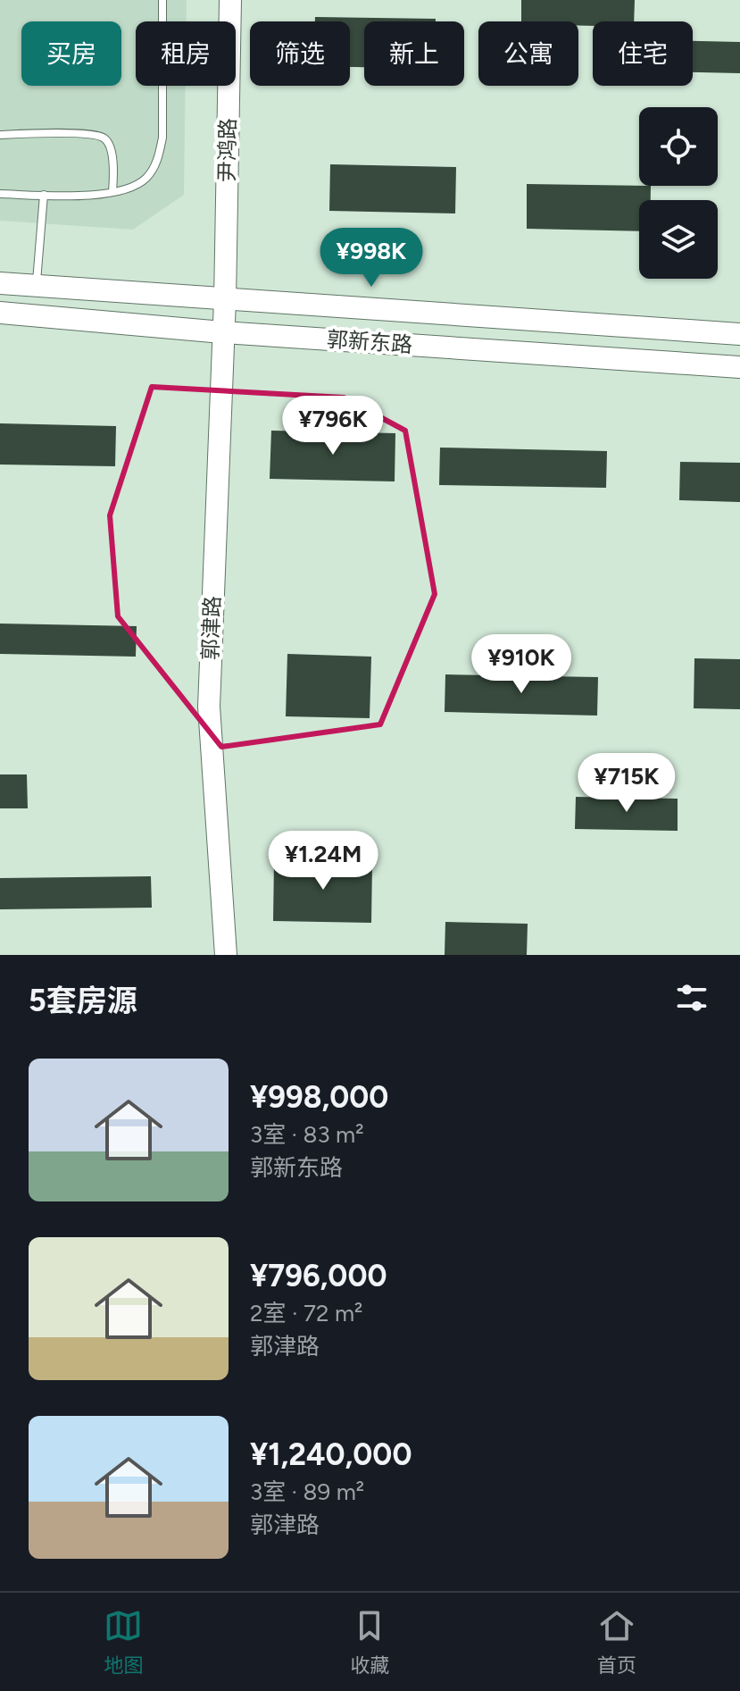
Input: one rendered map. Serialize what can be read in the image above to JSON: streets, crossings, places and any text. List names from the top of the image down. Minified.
{"streets":{"main road":["尹鸿路","郭新东路","郭津路"]},"crossings":[["尹鸿路","郭新东路"],["尹鸿路","郭津路"],["郭新东路","郭津路"]],"page":{"chip":["买房","租房","筛选","新上","公寓","住宅"],"price":["¥998K","¥796K","¥910K","¥715K","¥1.24M"],"heading":"5套房源","list":[{"name":"¥998,000","note":"3室 · 83 m² · 郭新东路"},{"name":"¥796,000","note":"2室 · 72 m² · 郭津路"},{"name":"¥1,240,000","note":"3室 · 89 m² · 郭津路"}],"tabs":["地图","收藏","首页"]}}
